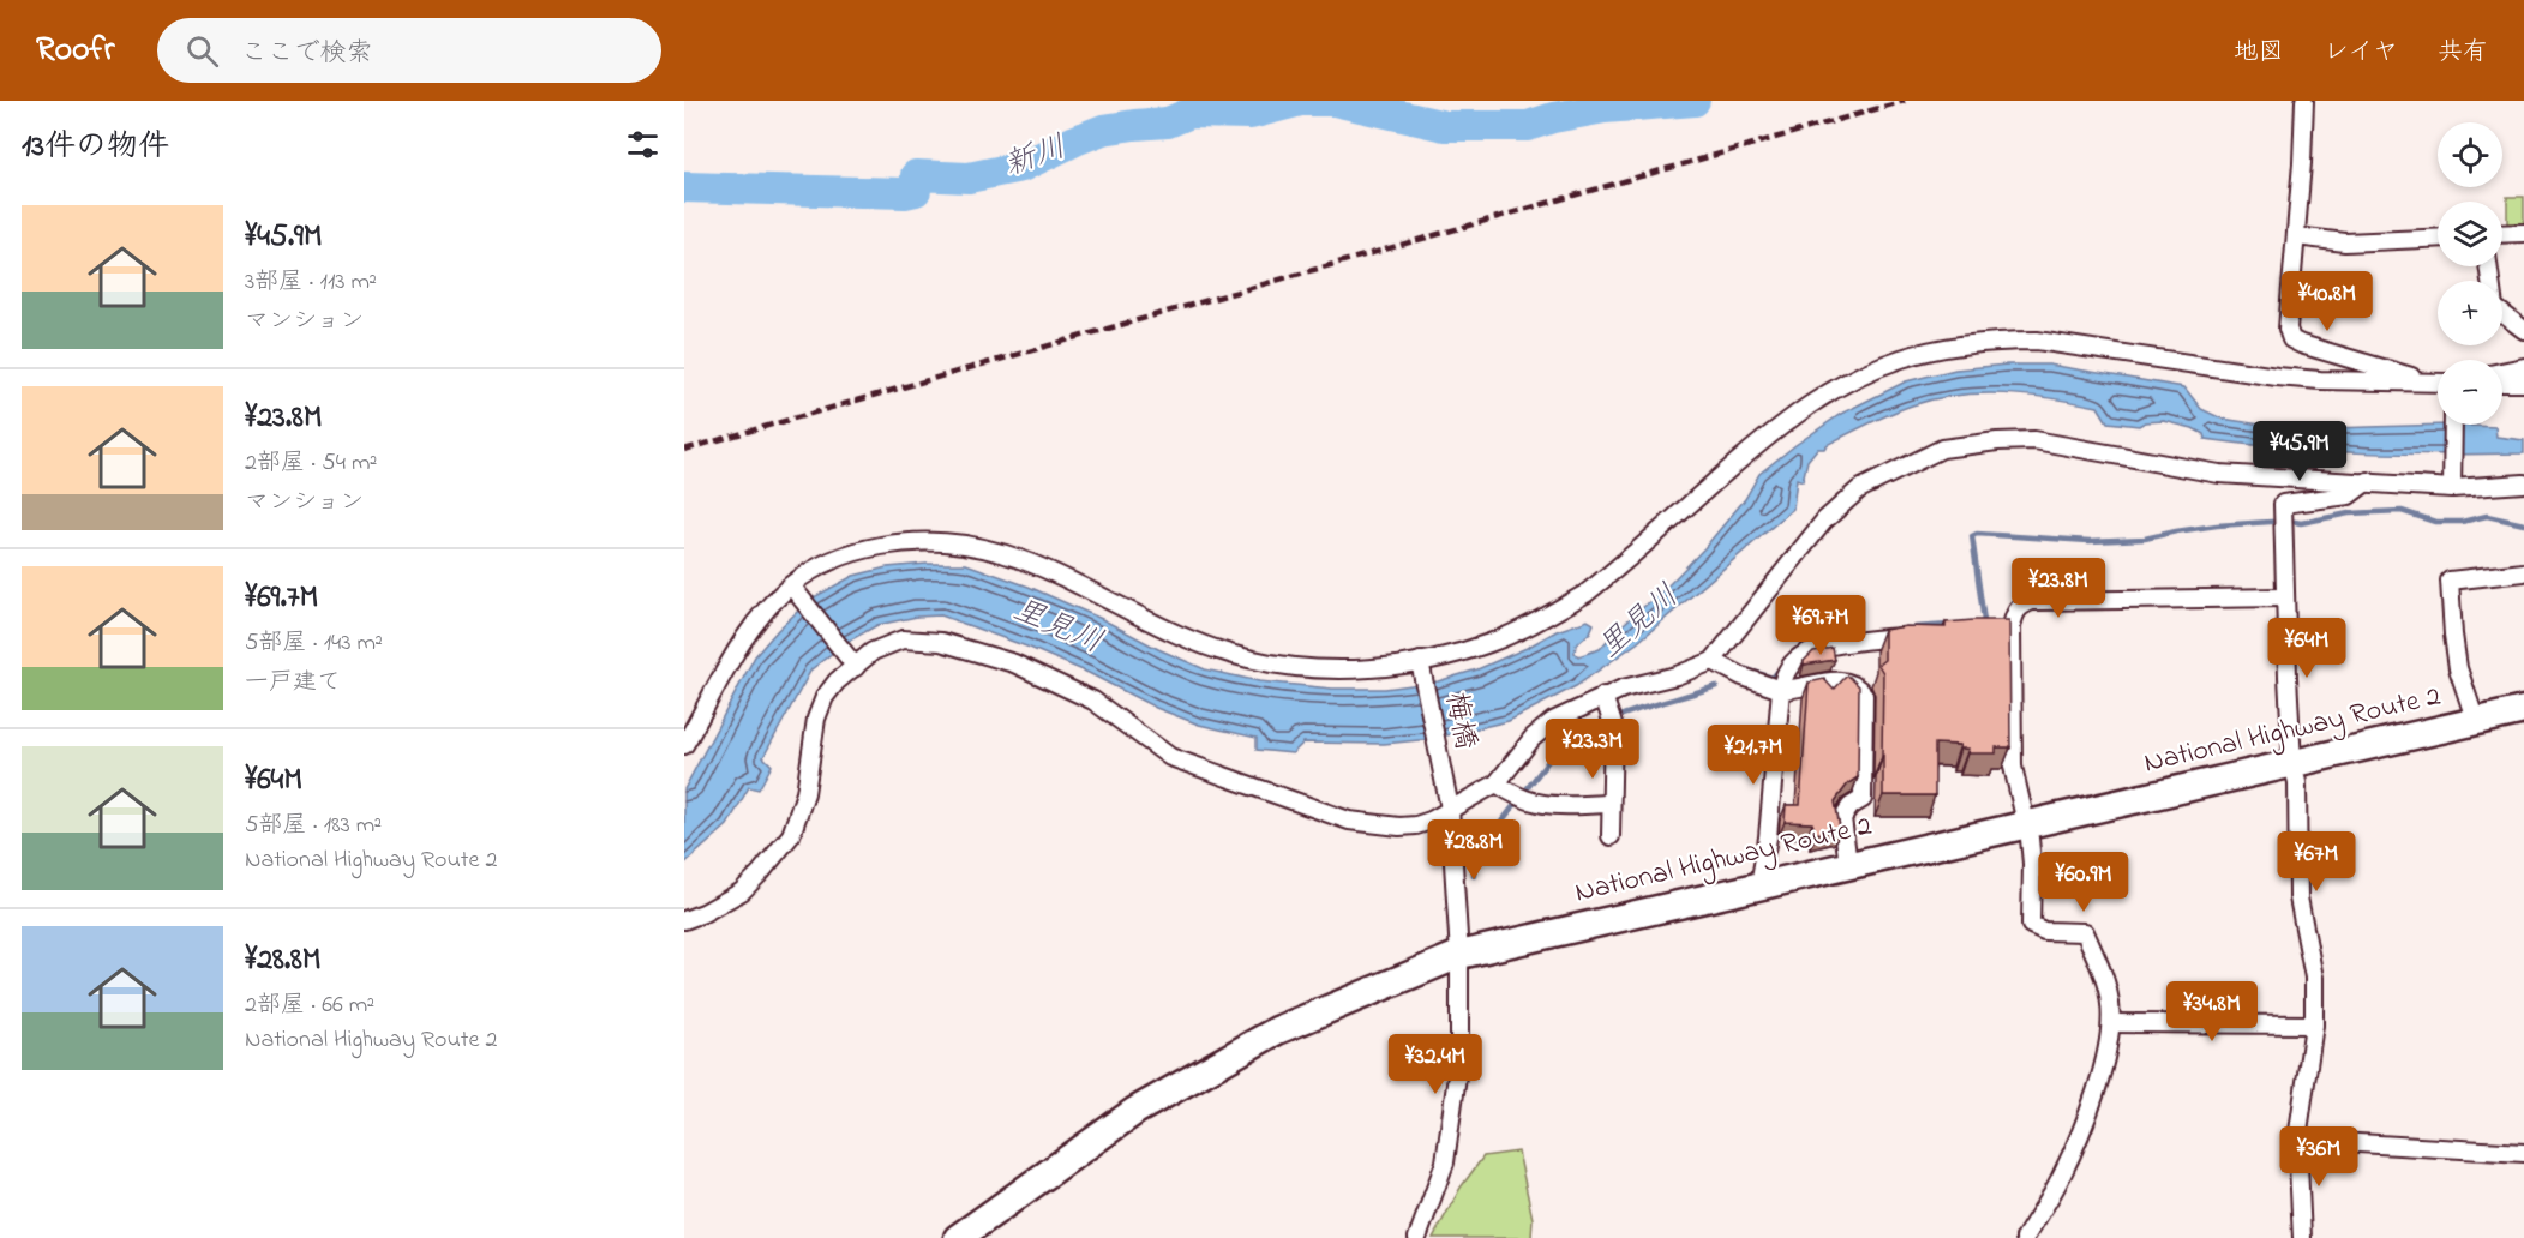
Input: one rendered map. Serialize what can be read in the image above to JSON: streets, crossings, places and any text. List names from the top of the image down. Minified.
{"streets":{"highway":["National Highway Route 2"],"street":["梅橋"]},"crossings":[["梅橋","National Highway Route 2"]],"water":["新川","里見川"],"page":{"header":"Roofr","search":"ここで検索","nav":["地図","レイヤ","共有"],"heading":"13件の物件","map_buttons":["+","−"],"list":[{"name":"¥45.9M","note":"3部屋 · 113 m² · マンション"},{"name":"¥23.8M","note":"2部屋 · 54 m² · マンション"},{"name":"¥69.7M","note":"5部屋 · 143 m² · 一戸建て"},{"name":"¥64M","note":"5部屋 · 183 m² · National Highway Route 2"},{"name":"¥28.8M","note":"2部屋 · 66 m² · National Highway Route 2"}],"price":["¥40.8M","¥45.9M","¥23.8M","¥69.7M","¥64M","¥23.3M","¥21.7M","¥28.8M","¥67M","¥60.9M","¥34.8M","¥32.4M","¥36M"]}}
